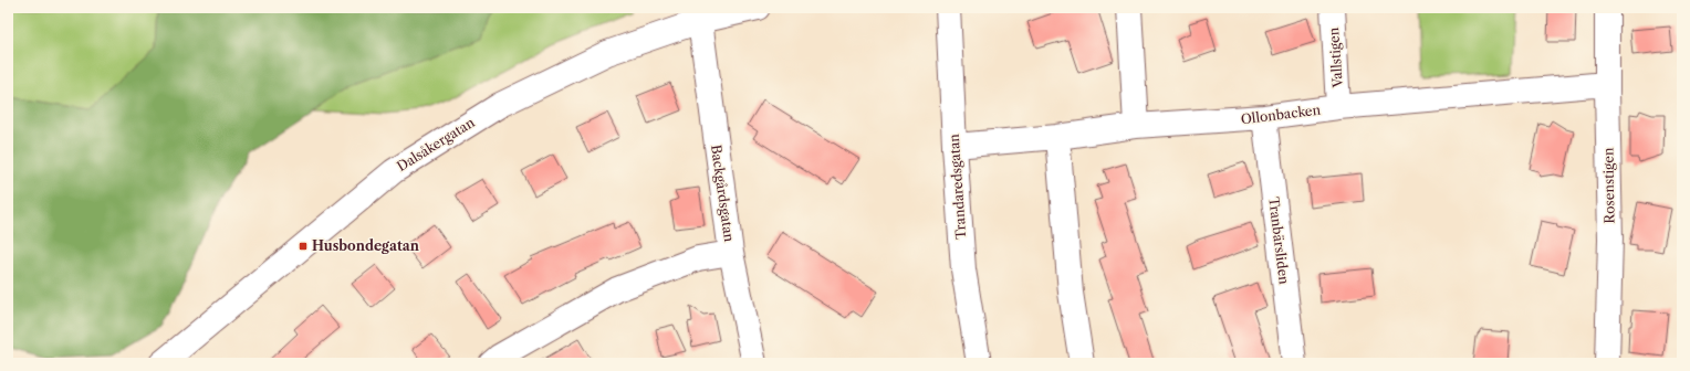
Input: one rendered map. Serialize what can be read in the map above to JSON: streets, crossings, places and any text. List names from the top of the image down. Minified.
{"streets":{"street":["Vallstigen","Ollonbacken","Dalsåkergatan","Rosenstigen","Trandaredsgatan","Backgårdsgatan","Tranbärsliden"]},"crossings":[["Vallstigen","Ollonbacken"],["Ollonbacken","Rosenstigen"],["Ollonbacken","Trandaredsgatan"],["Ollonbacken","Tranbärsliden"],["Dalsåkergatan","Backgårdsgatan"]],"places":{"transit":["Husbondegatan"]}}
